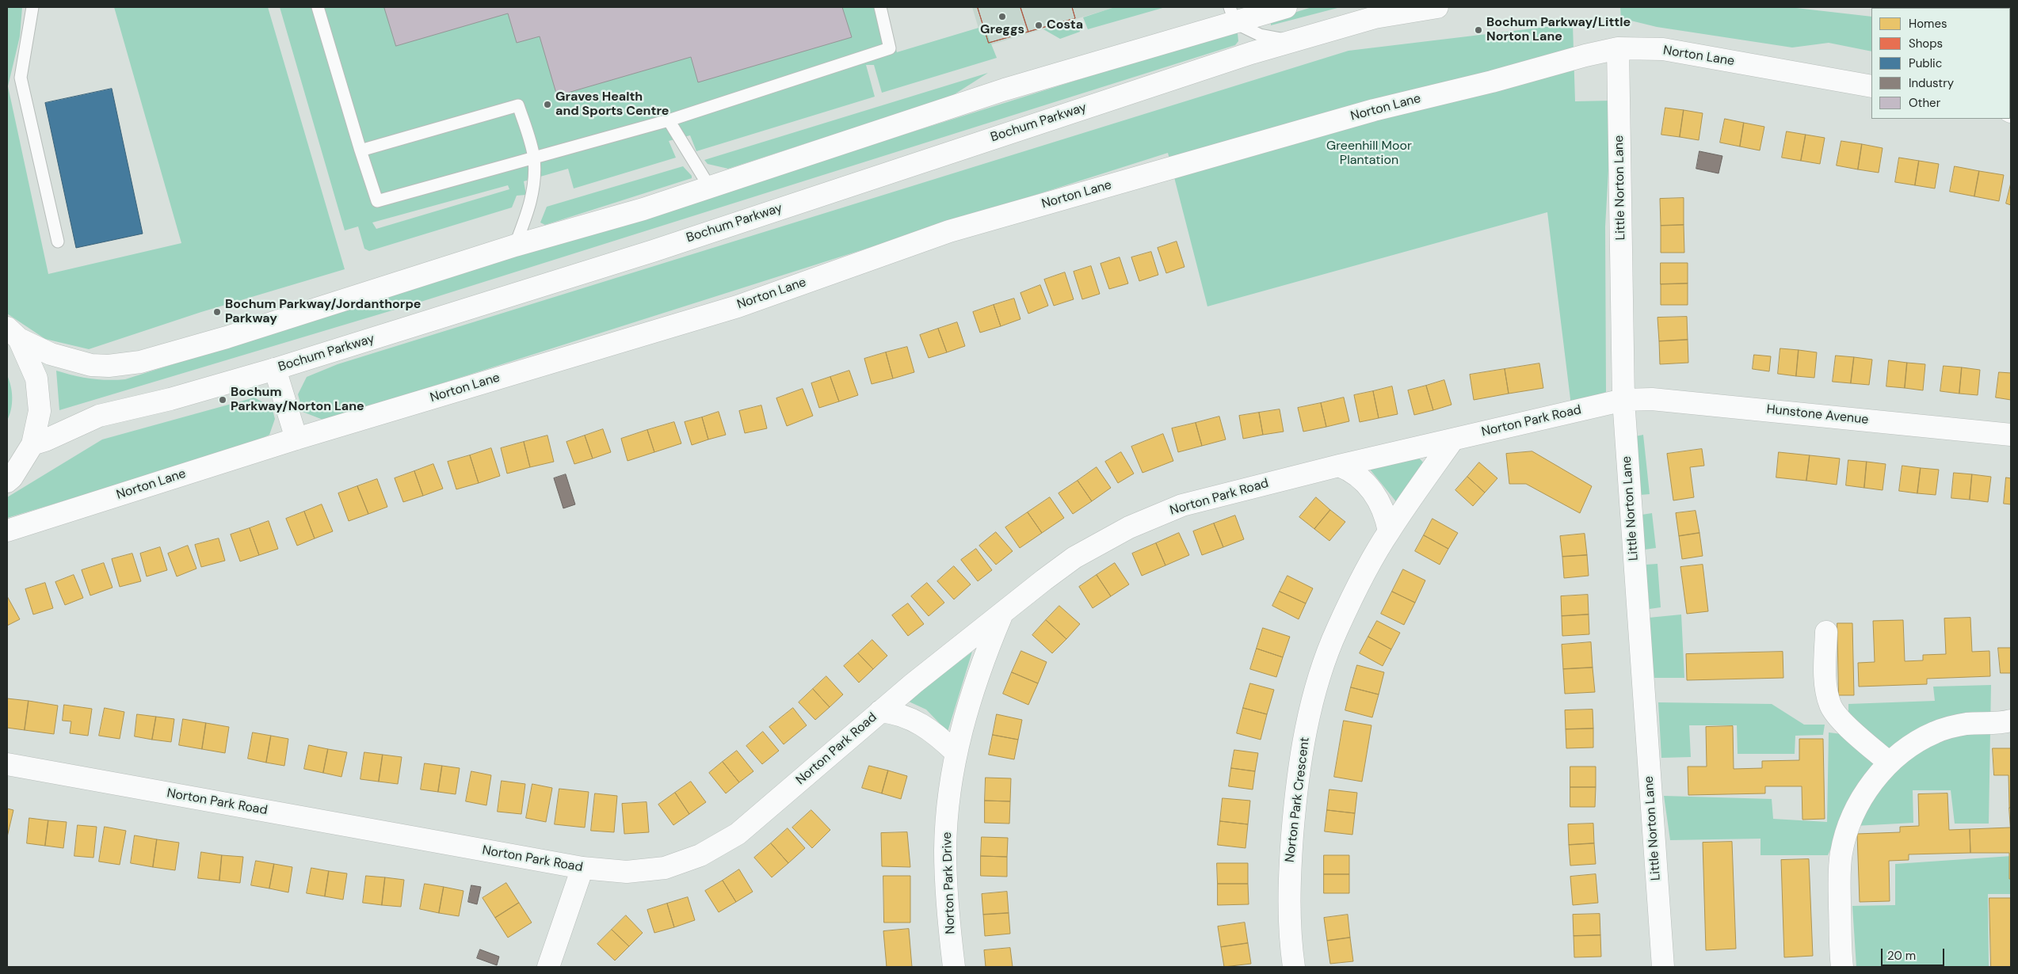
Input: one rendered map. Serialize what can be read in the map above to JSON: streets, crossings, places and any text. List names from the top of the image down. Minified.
{"streets":{"main road":["Norton Lane","Bochum Parkway","Little Norton Lane","Hunstone Avenue","Norton Park Road","Norton Park Crescent","Norton Park Drive"]},"crossings":[["Norton Lane","Little Norton Lane"],["Little Norton Lane","Hunstone Avenue"],["Little Norton Lane","Norton Park Road"],["Hunstone Avenue","Norton Park Road"],["Norton Park Road","Norton Park Crescent"],["Norton Park Road","Norton Park Drive"]],"parks":["Greenhill Moor Plantation"],"places":["Greggs","Costa","Bochum Parkway/Little Norton Lane","Graves Health and Sports Centre","Bochum Parkway/Jordanthorpe Parkway","Bochum Parkway/Norton Lane"],"legend":["Homes","Shops","Public","Industry","Other"],"scale_bar":"20 m"}
